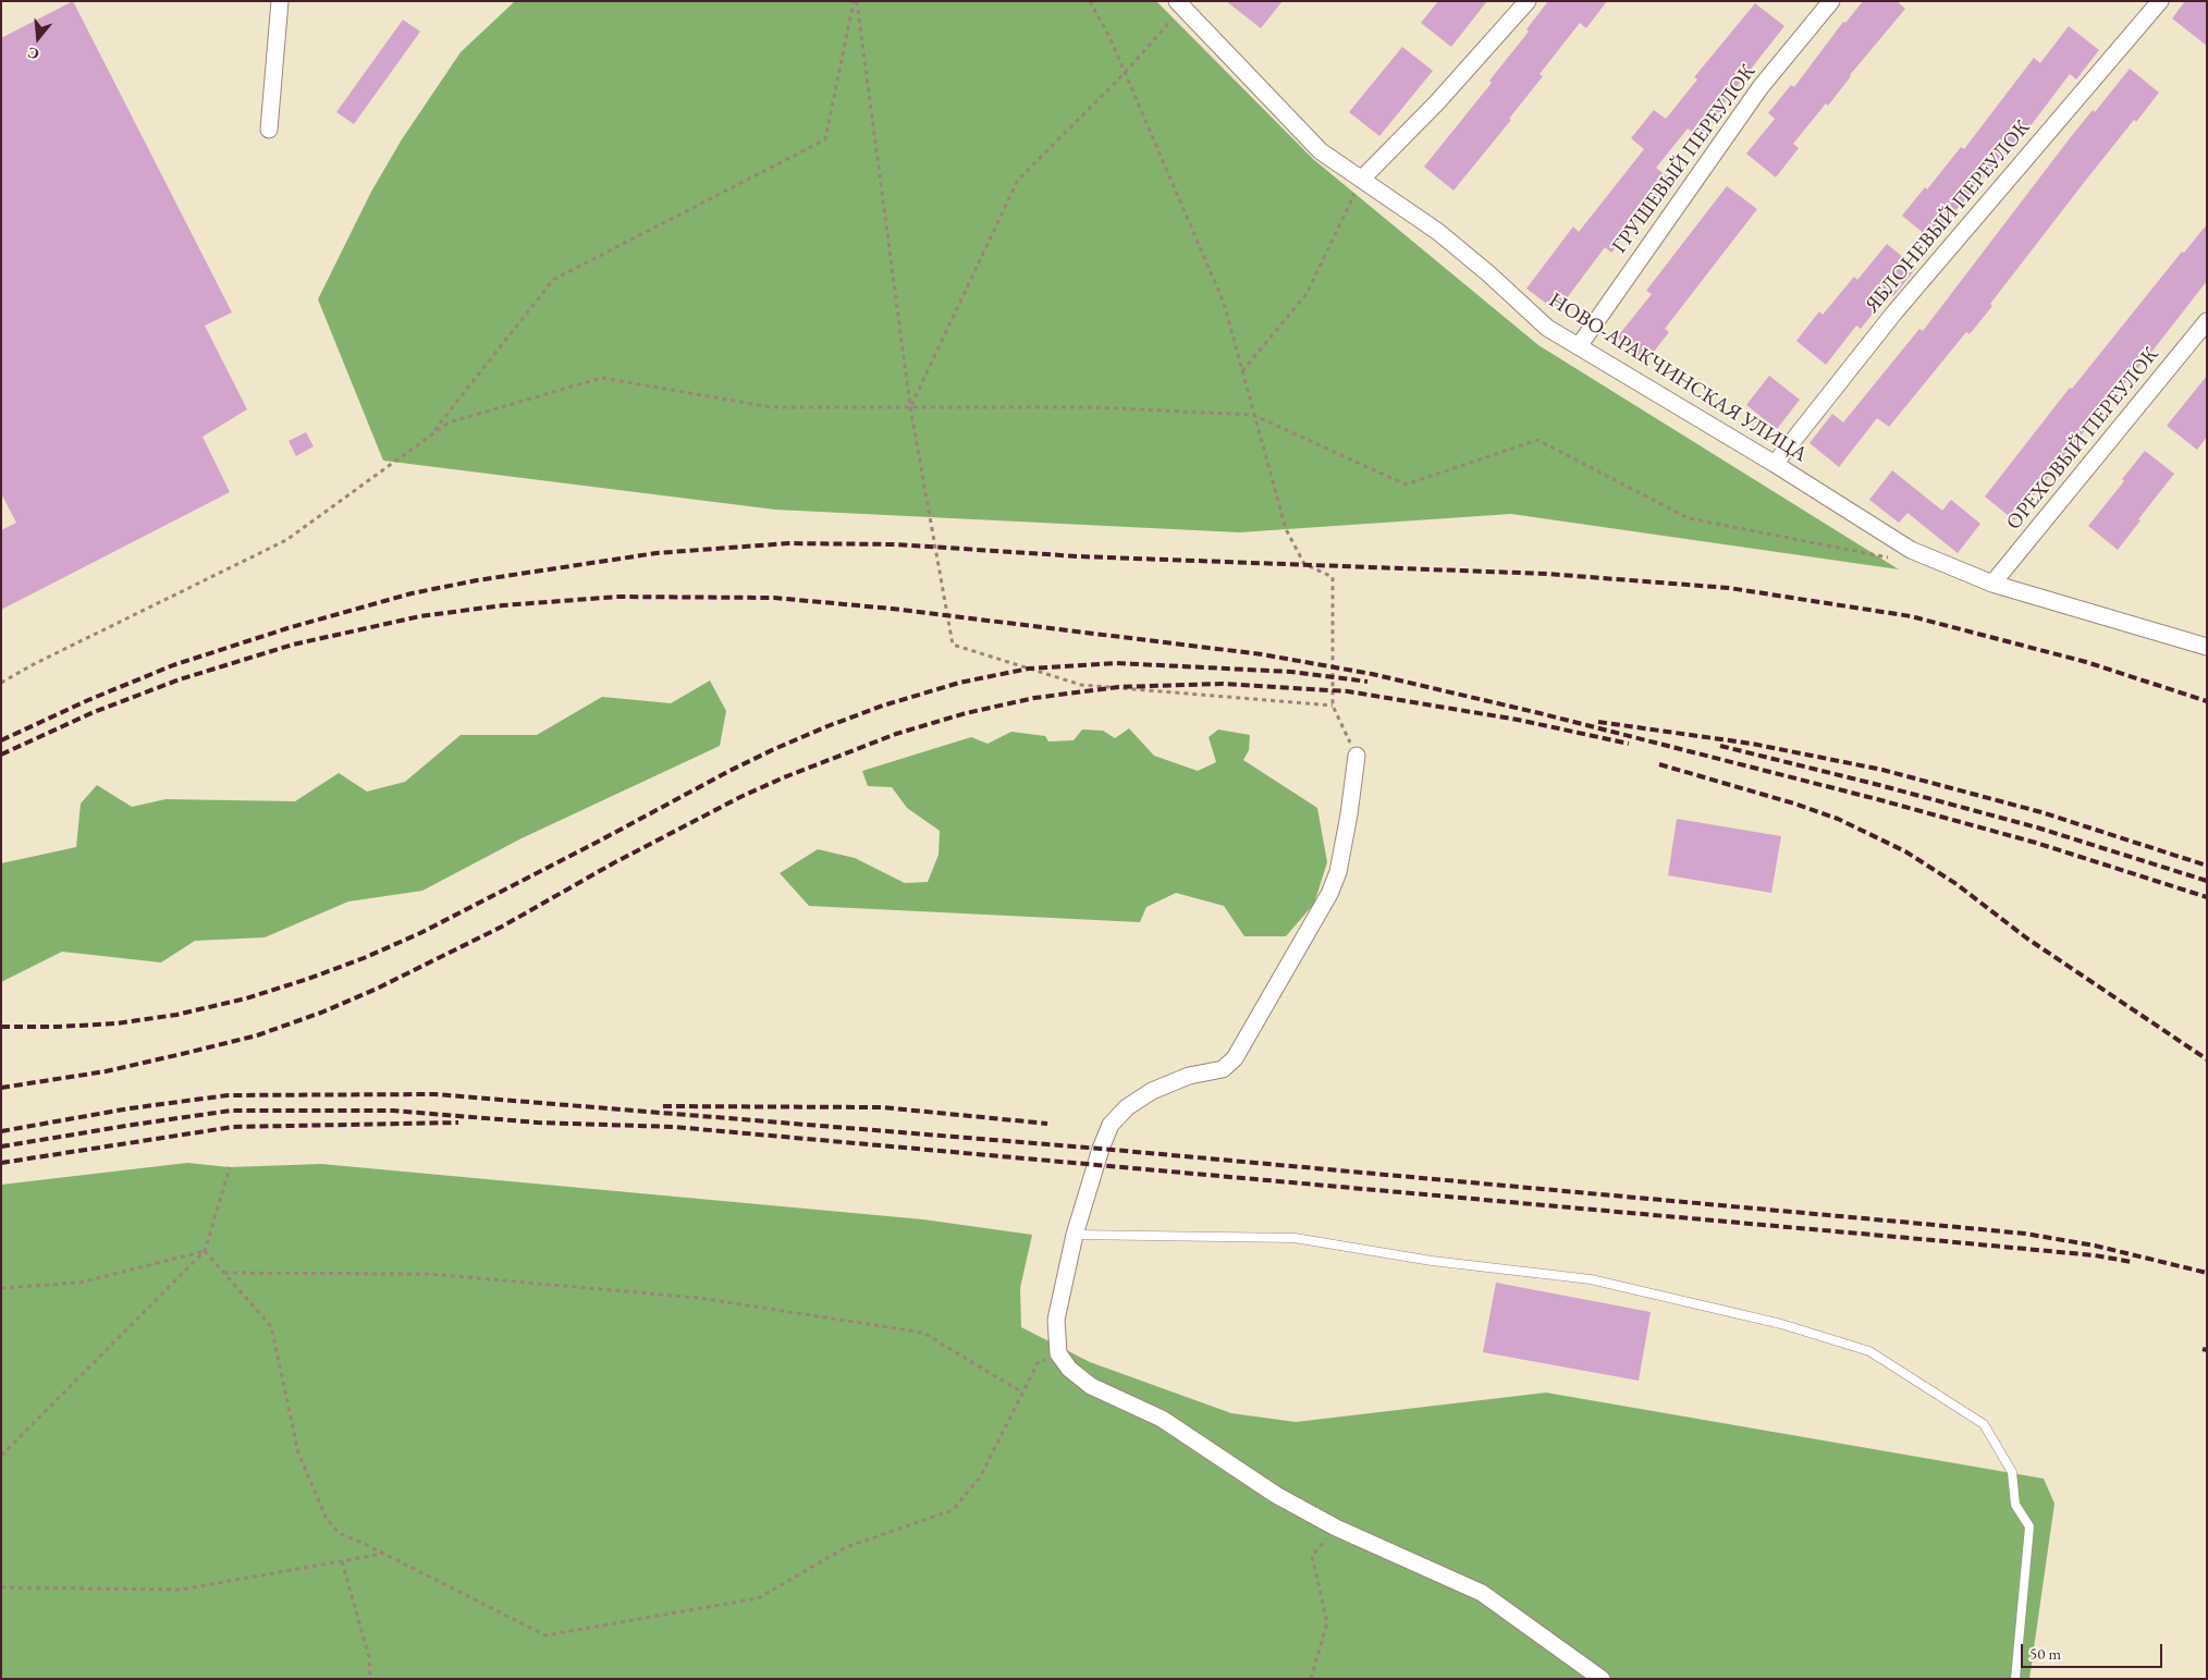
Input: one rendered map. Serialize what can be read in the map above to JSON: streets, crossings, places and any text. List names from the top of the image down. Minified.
{"streets":{"street":["ГРУШЕВЫЙ ПЕРЕУЛОК","ЯБЛОНЕВЫЙ ПЕРЕУЛОК","НОВО-АРАКЧИНСКАЯ УЛИЦА","ОРЕХОВЫЙ ПЕРЕУЛОК"]},"crossings":[["ГРУШЕВЫЙ ПЕРЕУЛОК","НОВО-АРАКЧИНСКАЯ УЛИЦА"],["ЯБЛОНЕВЫЙ ПЕРЕУЛОК","НОВО-АРАКЧИНСКАЯ УЛИЦА"],["НОВО-АРАКЧИНСКАЯ УЛИЦА","ОРЕХОВЫЙ ПЕРЕУЛОК"]],"scale_bar":"50 m","north":"bottom"}
